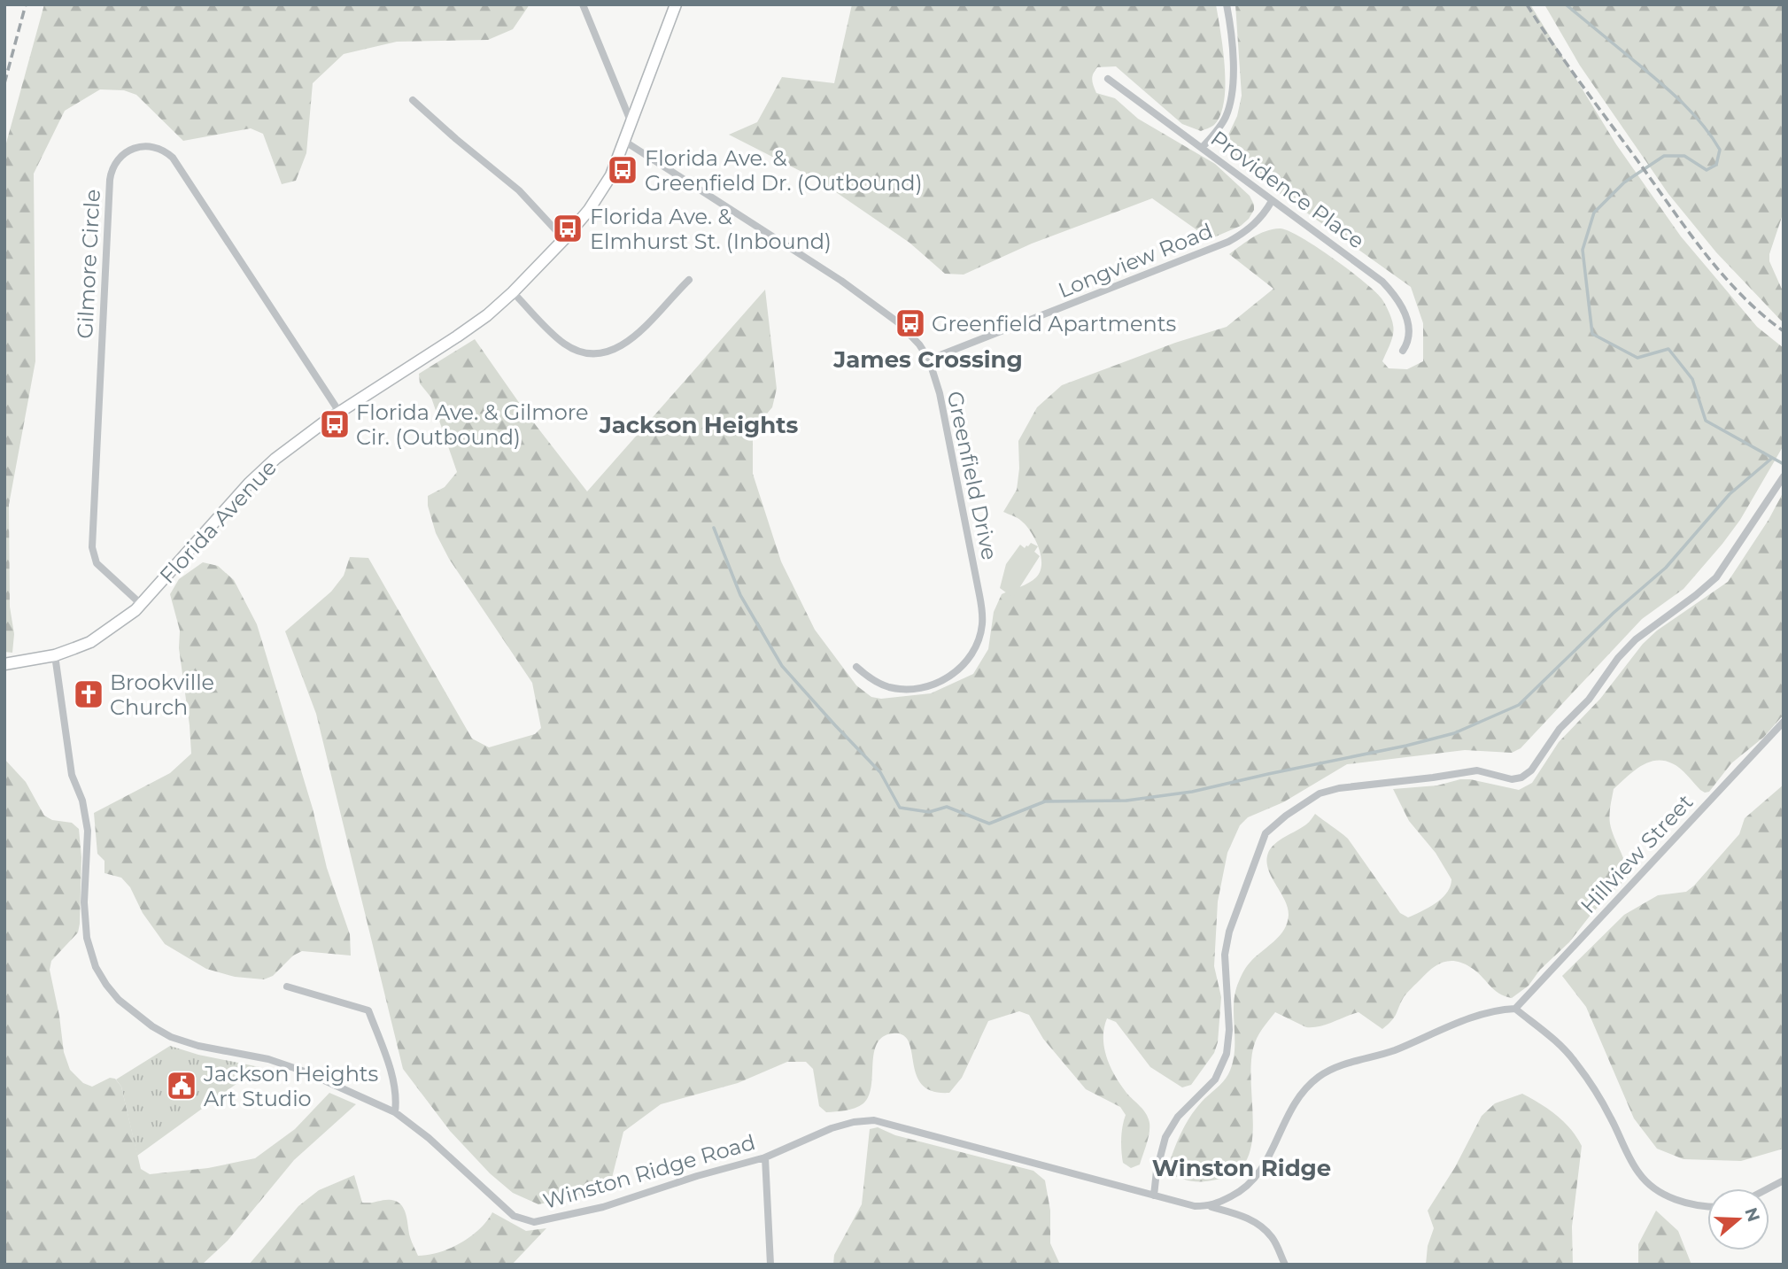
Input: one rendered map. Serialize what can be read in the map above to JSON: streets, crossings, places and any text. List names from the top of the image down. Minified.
{"streets":{"main road":["Florida Avenue"],"street":["Providence Place","Longview Road","Gilmore Circle","Greenfield Drive","Hillview Street","Winston Ridge Road"]},"crossings":[["Providence Place","Longview Road"],["Longview Road","Greenfield Drive"],["Gilmore Circle","Florida Avenue"],["Greenfield Drive","Florida Avenue"],["Florida Avenue","Winston Ridge Road"]],"districts":["James Crossing","Jackson Heights","Winston Ridge"],"places":{"bus stop":["Florida Ave. & Greenfield Dr. (Outbound)","Florida Ave. & Elmhurst St. (Inbound)","Greenfield Apartments","Florida Ave. & Gilmore Cir. (Outbound)"],"church":["Brookville Church"],"public building":["Jackson Heights Art Studio"]},"north":"right"}
